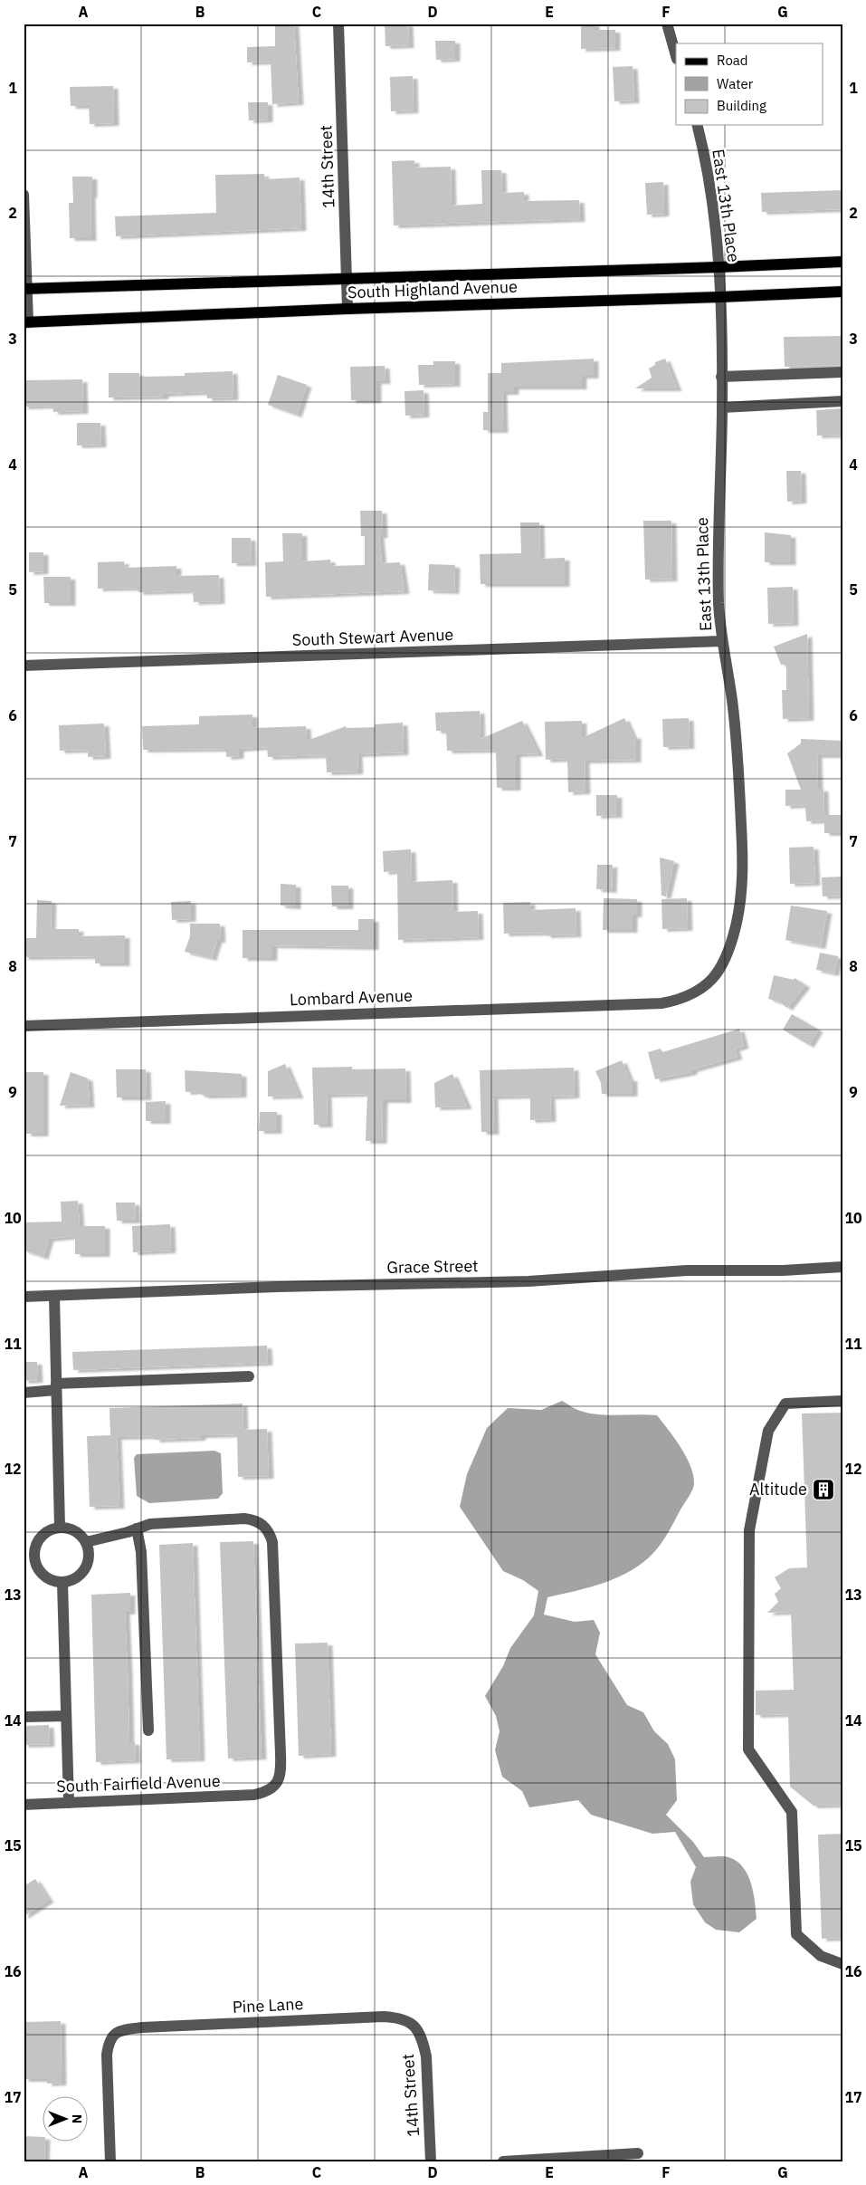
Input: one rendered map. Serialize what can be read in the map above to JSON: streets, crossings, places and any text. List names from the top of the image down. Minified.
{"streets":{"main road":["South Highland Avenue"],"street":["14th Street","East 13th Place","South Stewart Avenue","Lombard Avenue","Grace Street","South Fairfield Avenue","Pine Lane"]},"crossings":[["14th Street","South Highland Avenue"],["14th Street","Pine Lane"],["East 13th Place","South Highland Avenue"],["East 13th Place","South Stewart Avenue"],["East 13th Place","Lombard Avenue"]],"places":{"building":["Altitude"]},"legend":["Road","Water","Building"],"north":"right","grid":{"columns":["A","B","C","D","E","F","G"],"rows":["1","2","3","4","5","6","7","8","9","10","11","12","13","14","15","16","17"]}}
